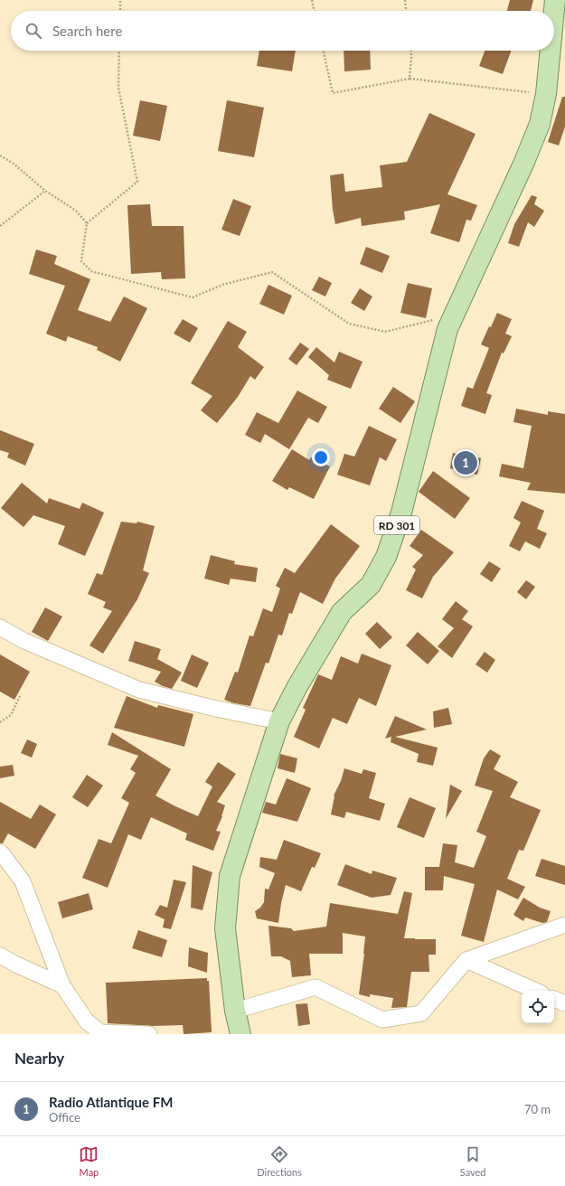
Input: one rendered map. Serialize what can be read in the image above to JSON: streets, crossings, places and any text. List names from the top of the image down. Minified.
{"streets":{"main road":["RD 301"]},"page":{"search":"Search here","pins":"1","heading":"Nearby","list":[{"mark":"1","name":"Radio Atlantique FM","note":"Office","value":"70 m"}],"nav":["Map","Directions","Saved"]}}
